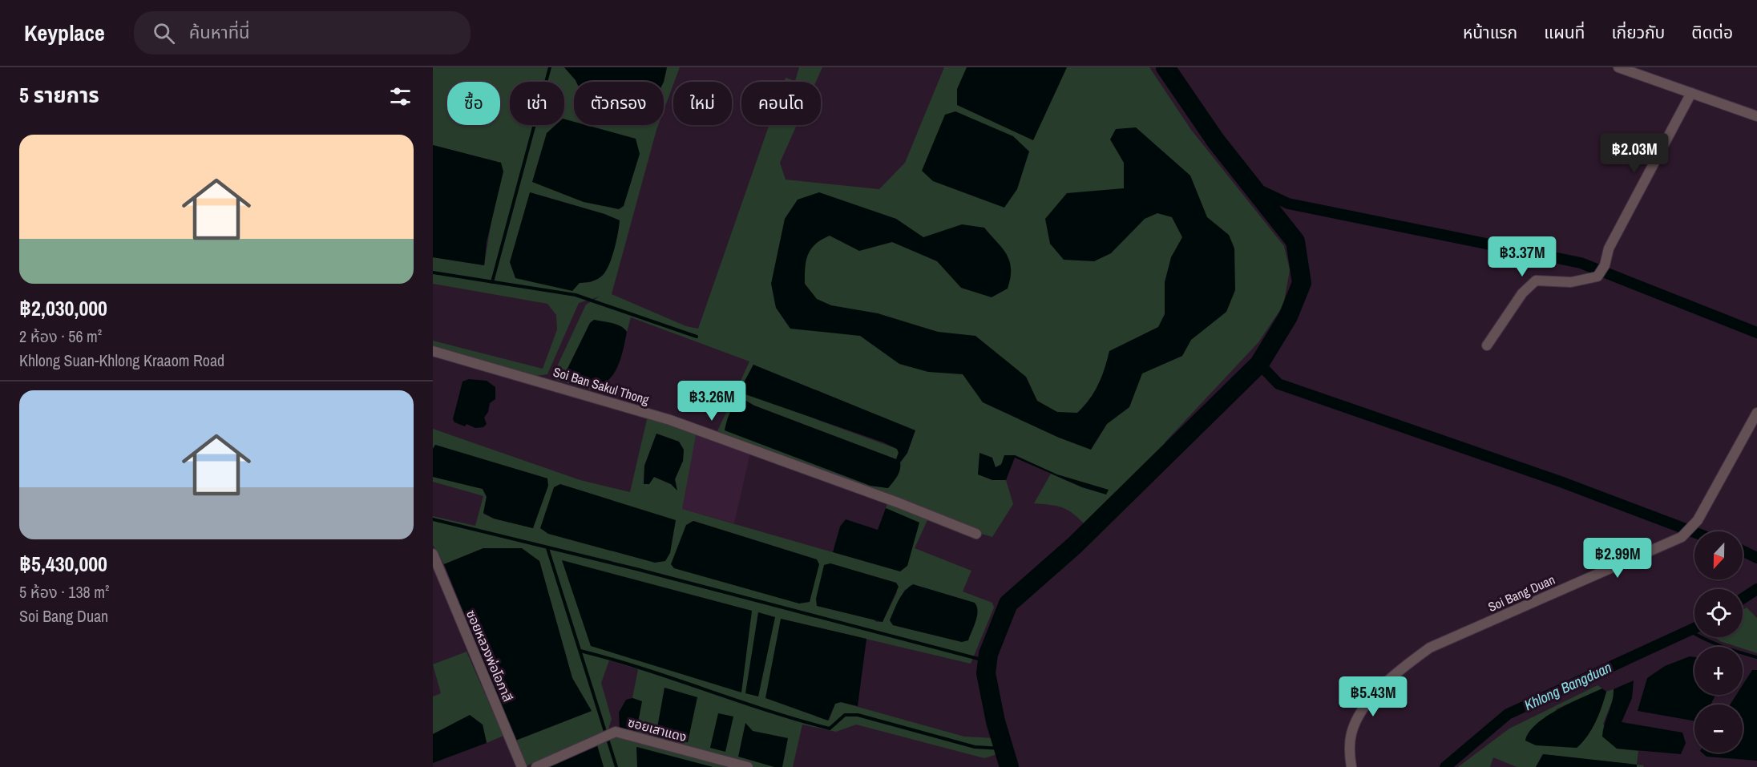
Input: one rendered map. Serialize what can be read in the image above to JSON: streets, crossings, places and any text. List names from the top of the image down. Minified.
{"streets":{"street":["Soi Ban Sakul Thong","Soi Bang Duan","ซอยหลวงพ่อโอภาสี","ซอยเสาแดง"]},"water":["Khlong Bangduan"],"north":"bottom","page":{"header":"Keyplace","search":"ค้นหาที่นี่","nav":["หน้าแรก","แผนที่","เกี่ยวกับ","ติดต่อ"],"heading":"5 รายการ","chip":["ซื้อ","เช่า","ตัวกรอง","ใหม่","คอนโด"],"list":[{"name":"฿2,030,000","note":"2 ห้อง · 56 m² · Khlong Suan-Khlong Kraaom Road"},{"name":"฿5,430,000","note":"5 ห้อง · 138 m² · Soi Bang Duan"}],"price":["฿2.03M","฿3.37M","฿3.26M","฿2.99M","฿5.43M"],"map_buttons":["+","−"]}}
